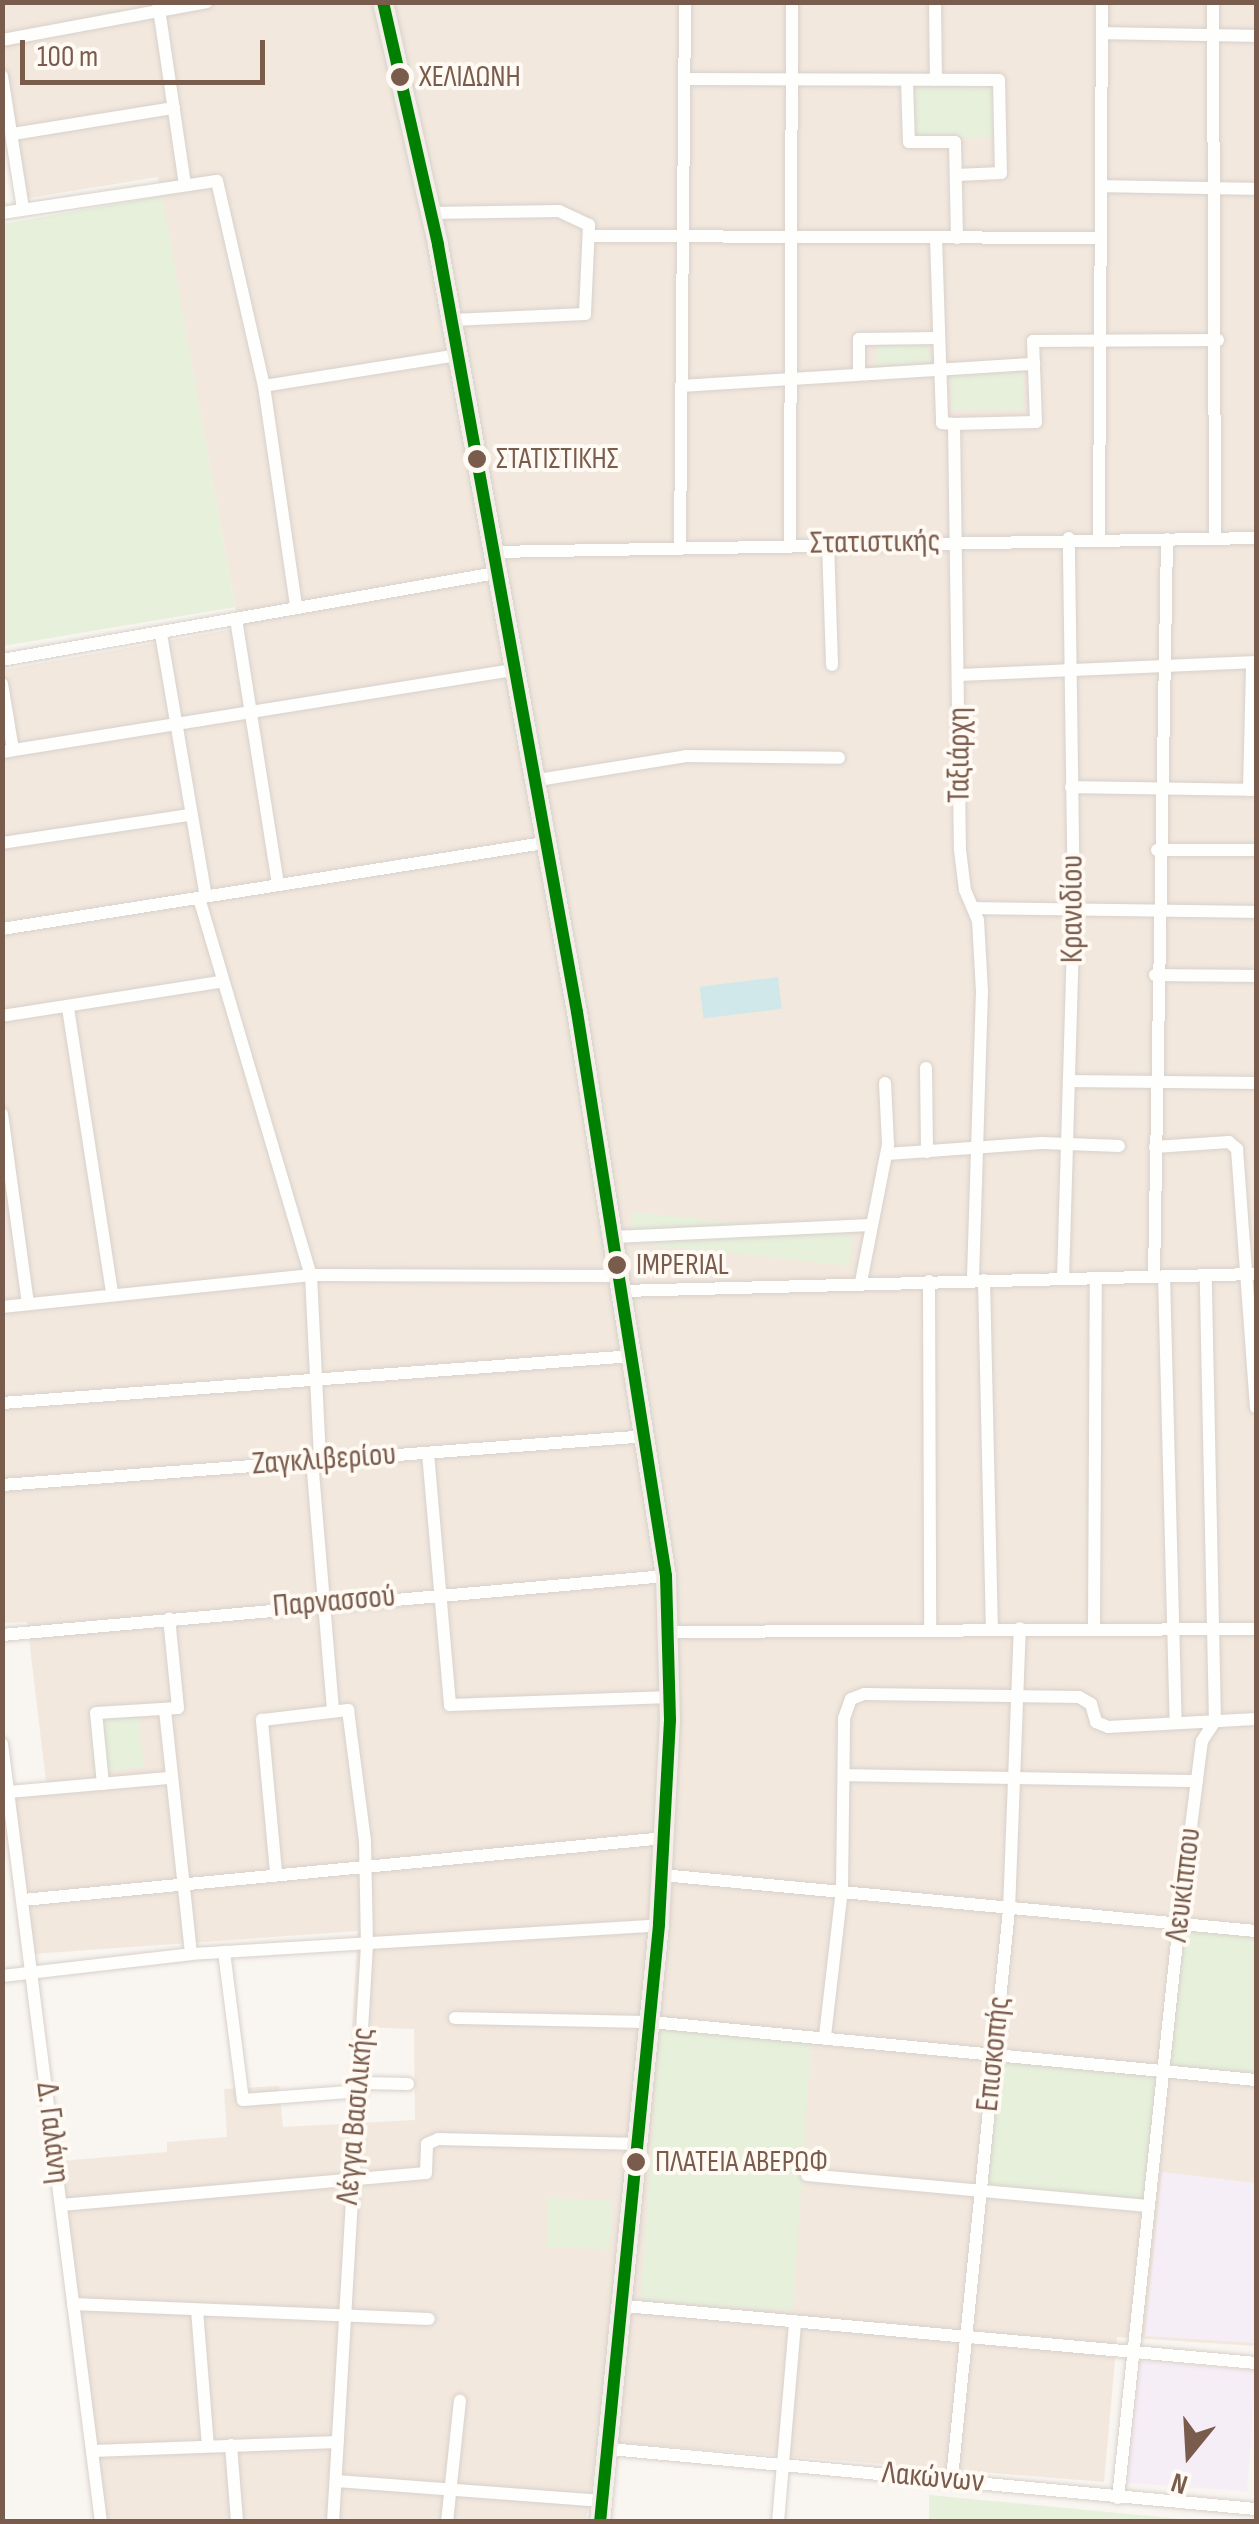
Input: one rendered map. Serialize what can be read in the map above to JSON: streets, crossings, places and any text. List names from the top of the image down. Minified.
{"streets":{"street":["Στατιστικής","Ταξιάρχη","Κρανιδίου","Ζαγκλιβερίου","Παρνασσού","Λευκίππου","Επισκοπής","Λέγγα Βασιλικής","Δ. Γαλάνη","Λακώνων"]},"crossings":[["Στατιστικής","Ταξιάρχη"],["Στατιστικής","Κρανιδίου"],["Λευκίππου","Λακώνων"],["Επισκοπής","Λακώνων"]],"places":["ΧΕΛΙΔΩΝΗ","ΣΤΑΤΙΣΤΙΚΗΣ","IMPERIAL","ΠΛΑΤΕΙΑ ΑΒΕΡΩΦ"],"scale_bar":"100 m","north":"bottom"}
